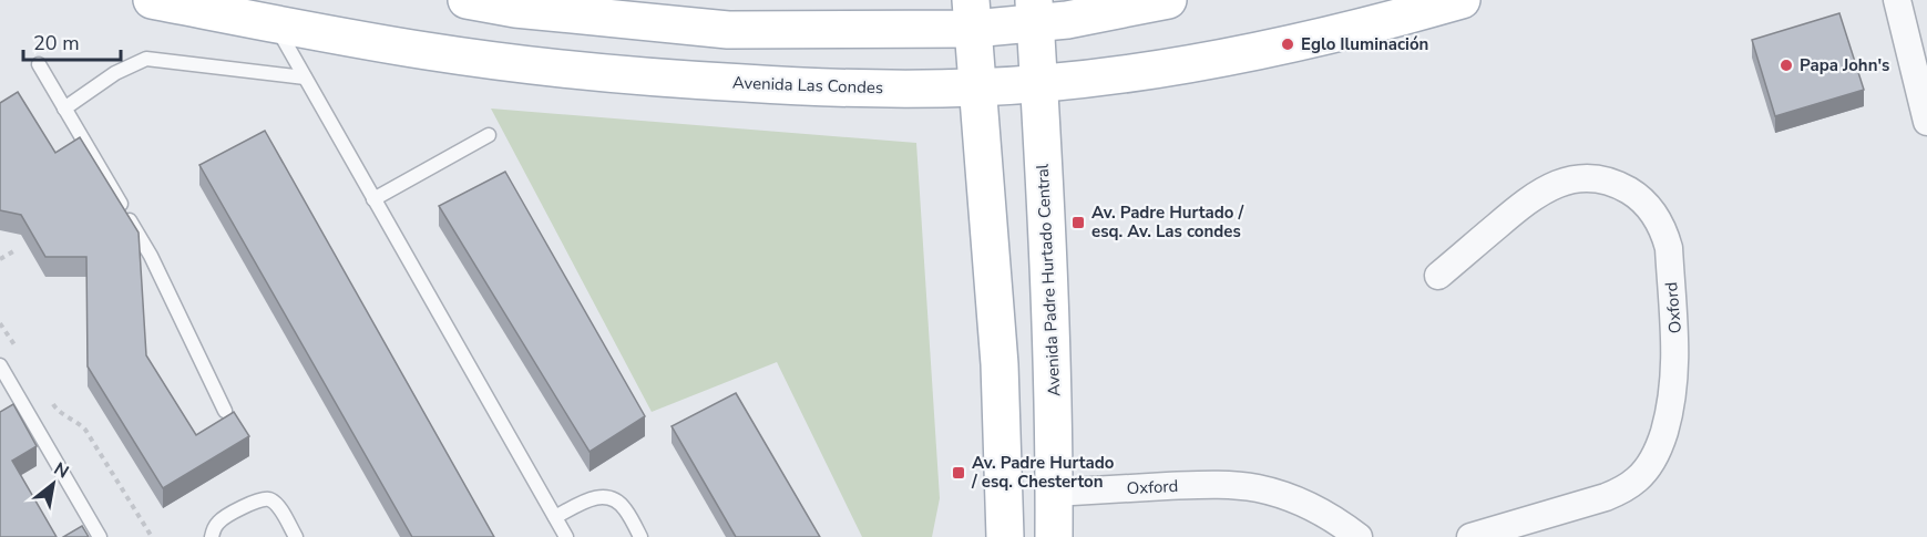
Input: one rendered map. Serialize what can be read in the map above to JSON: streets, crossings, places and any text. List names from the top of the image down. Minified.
{"streets":{"main road":["Avenida Las Condes","Avenida Padre Hurtado Central"],"street":["Oxford"]},"crossings":[["Avenida Las Condes","Avenida Padre Hurtado Central"],["Avenida Padre Hurtado Central","Oxford"]],"places":{"other":["Eglo Iluminación","Papa John's"],"transit":["Av. Padre Hurtado / esq. Av. Las condes","Av. Padre Hurtado / esq. Chesterton"]},"scale_bar":"20 m","north":"top right"}
